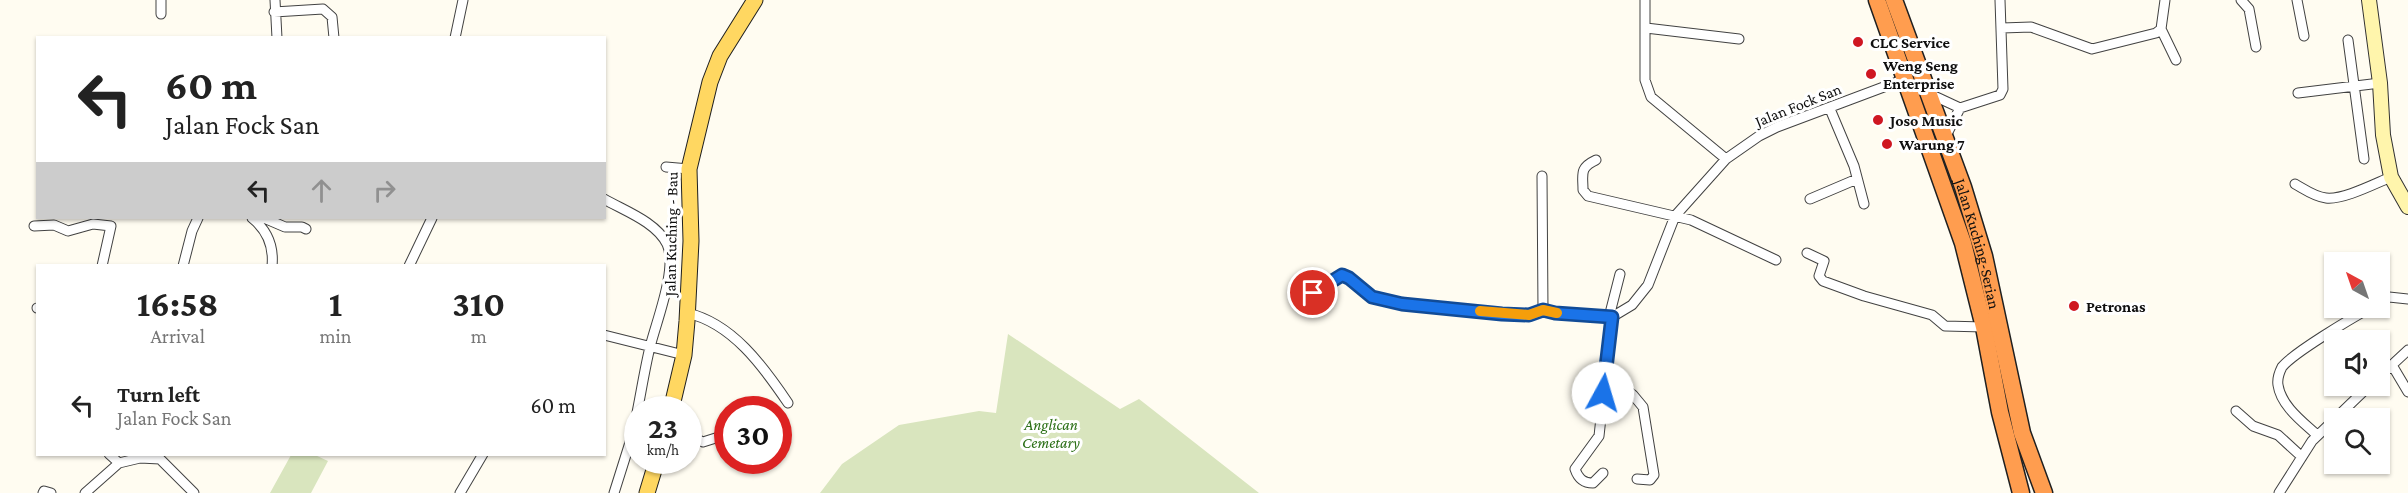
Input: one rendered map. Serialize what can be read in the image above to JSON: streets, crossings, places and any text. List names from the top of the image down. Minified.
{"streets":{"highway":["Jalan Kuching-Serian"],"main road":["Jalan Kuching - Bau"],"street":["Jalan Fock San"]},"crossings":[["Jalan Fock San","Jalan Kuching-Serian"]],"parks":["Anglican Cemetary"],"places":["CLC Service","Weng Seng Enterprise","Joso Music","Warung 7","Petronas"],"north":"top left","page":{"turn":["60 m","Jalan Fock San"],"eta":["16:58","Arrival","1","min","310","m"],"list":[{"name":"Turn left","note":"Jalan Fock San","value":"60 m"}],"speed":"23 km/h","limit":"30"}}
